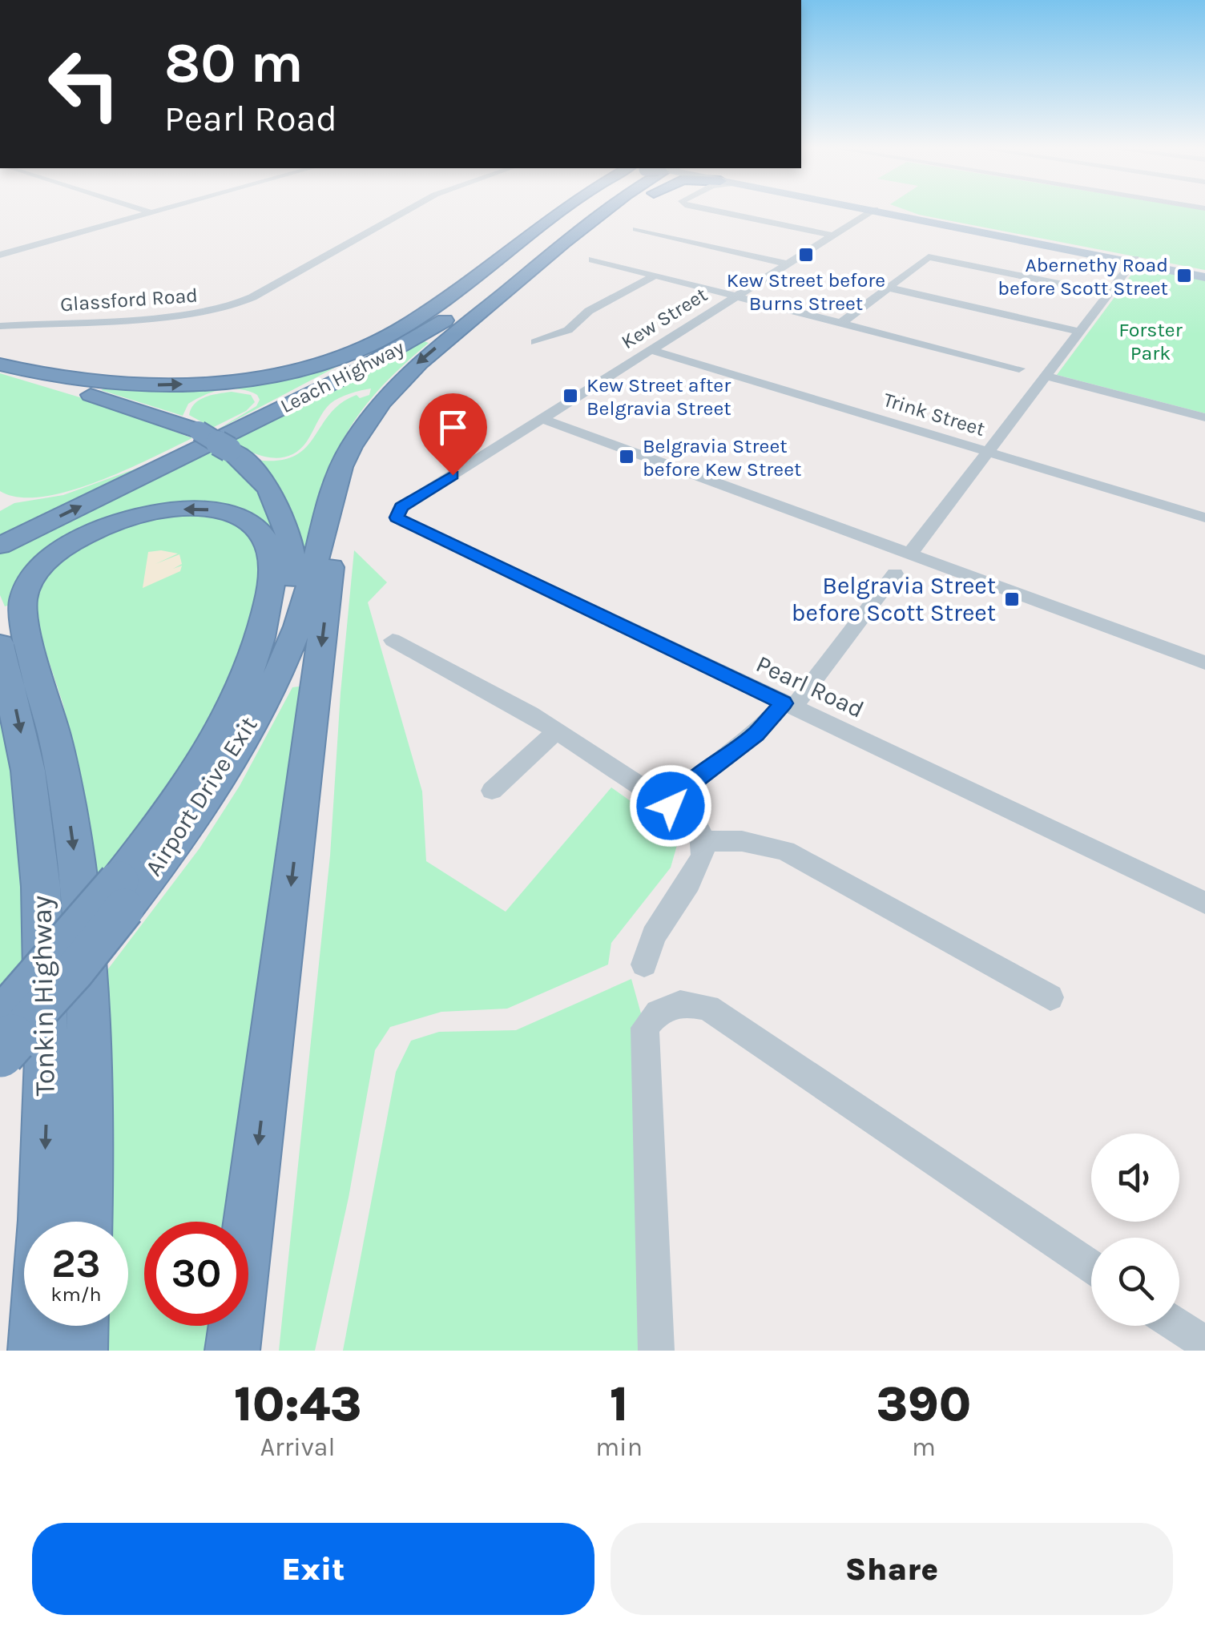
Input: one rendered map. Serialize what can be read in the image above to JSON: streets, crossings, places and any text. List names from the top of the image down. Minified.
{"streets":{"highway":["Leach Highway","Airport Drive Exit","Tonkin Highway"],"street":["Glassford Road","Kew Street","Trink Street","Pearl Road"]},"crossings":[["Kew Street","Trink Street"],["Kew Street","Pearl Road"],["Leach Highway","Airport Drive Exit"]],"parks":["Forster Park"],"places":{"transit":["Kew Street before Burns Street","Abernethy Road before Scott Street","Kew Street after Belgravia Street","Belgravia Street before Kew Street","Belgravia Street before Scott Street"]},"page":{"turn":["80 m","Pearl Road"],"speed":"23 km/h","limit":"30","eta":["10:43","Arrival","1","min","390","m"],"buttons":["Exit","Share"]}}
